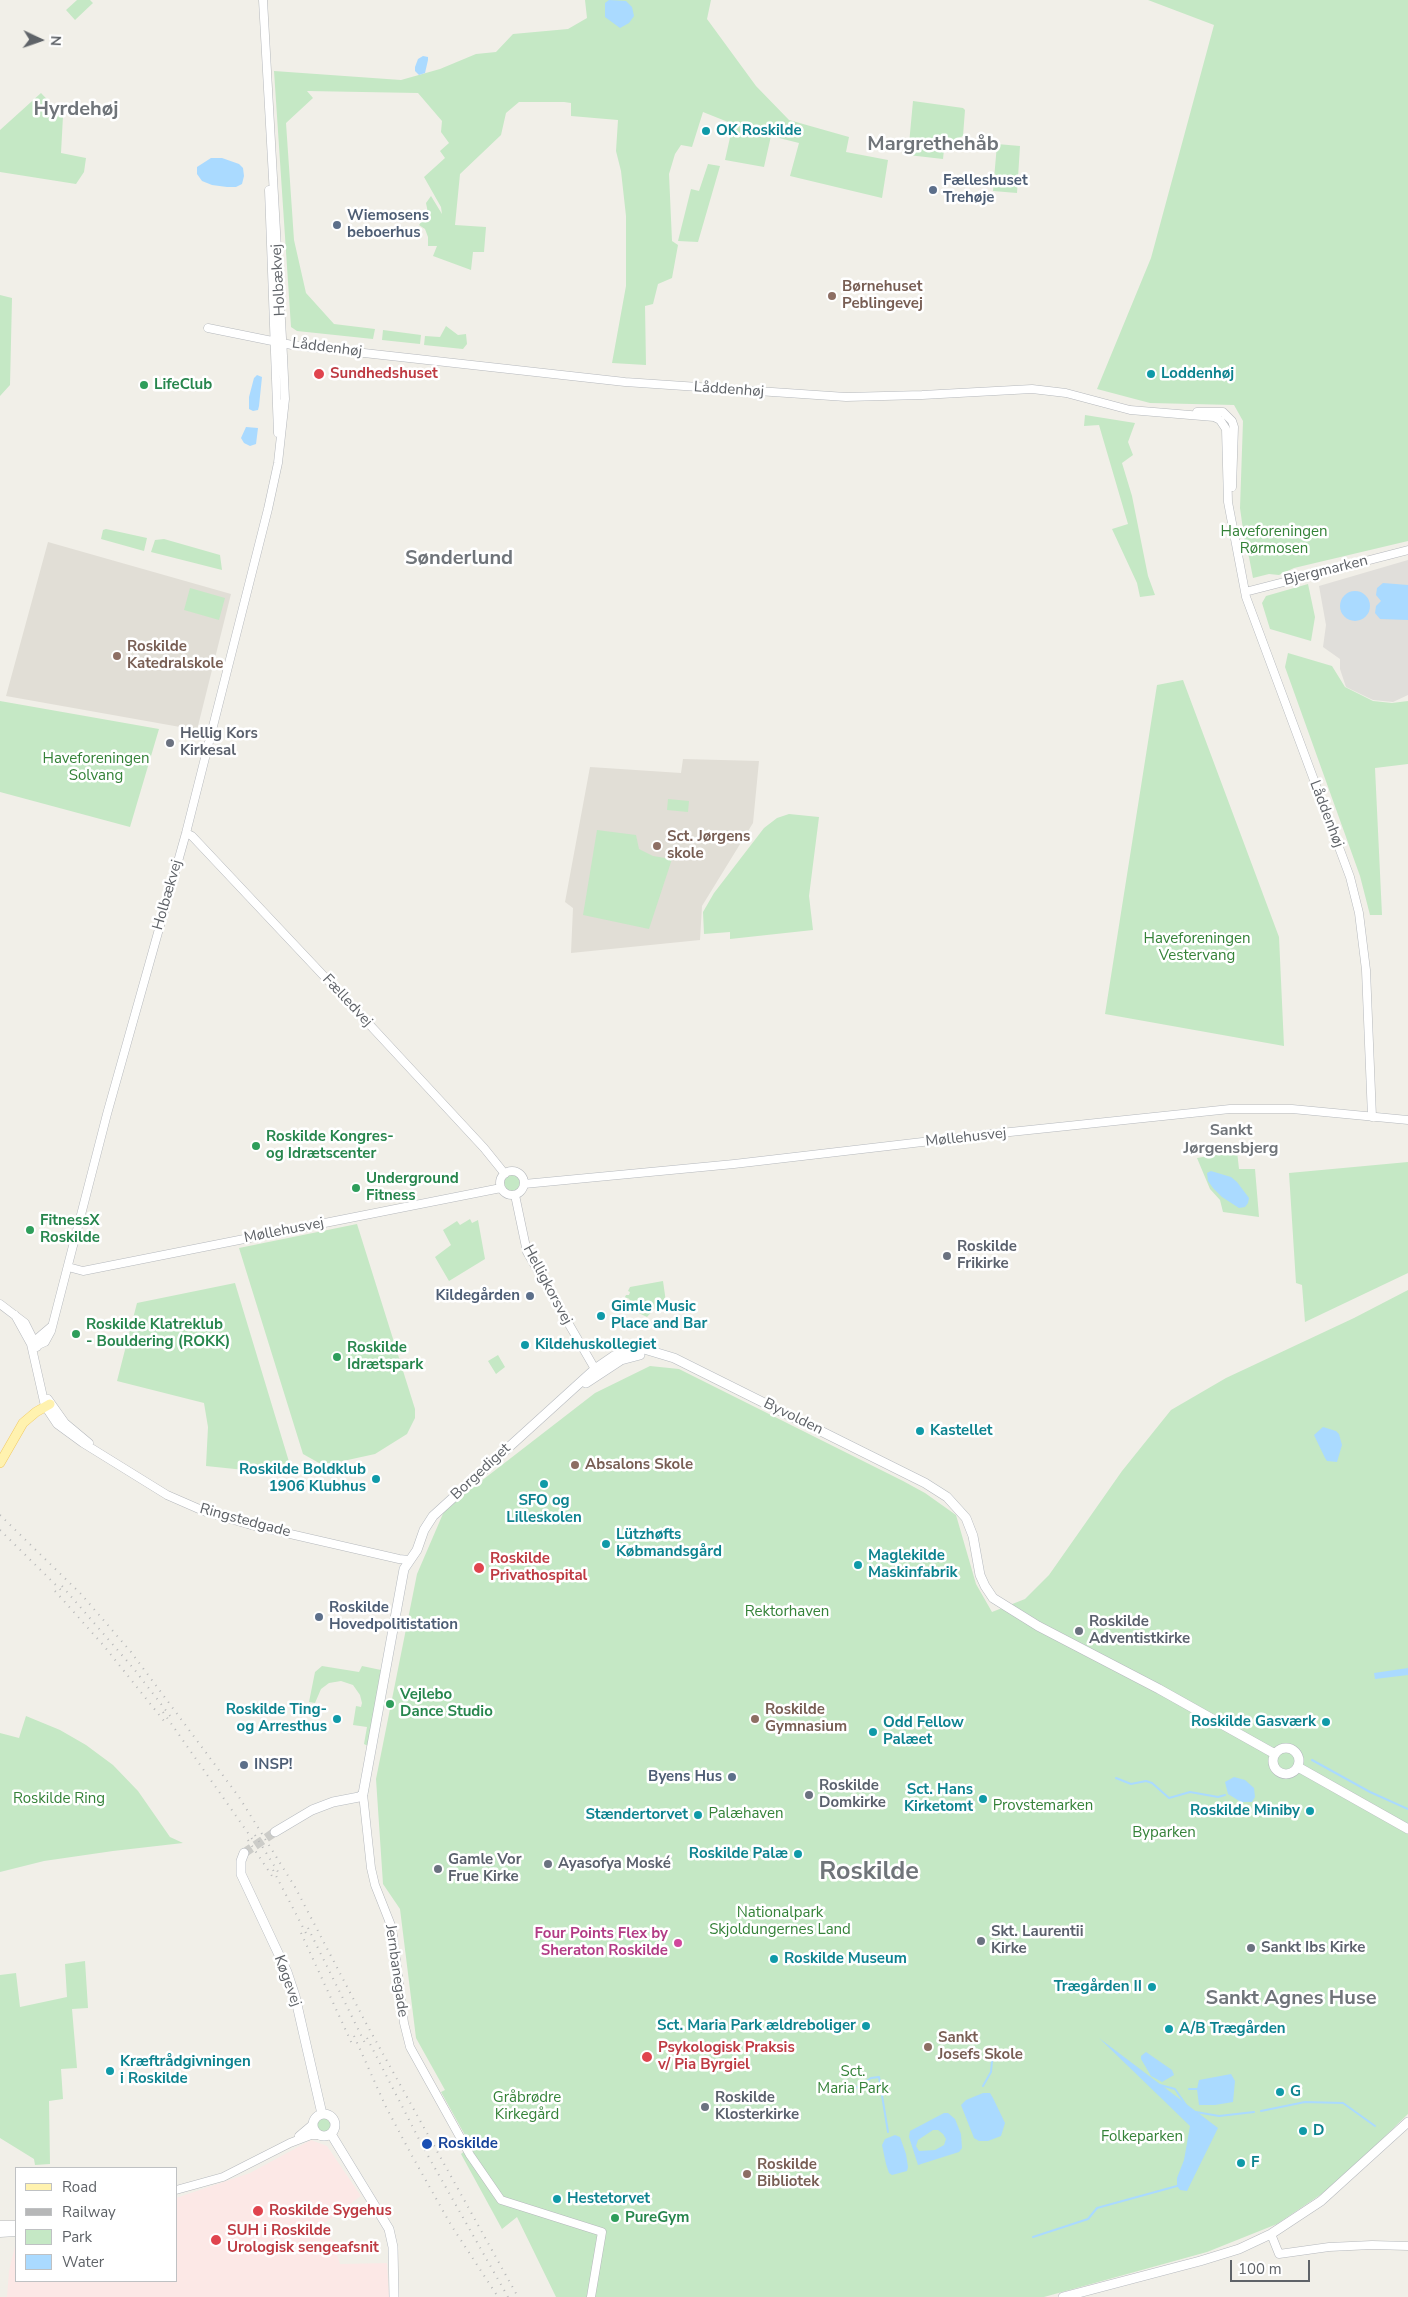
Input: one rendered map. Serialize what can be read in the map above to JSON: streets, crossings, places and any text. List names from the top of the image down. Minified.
{"streets":{"main road":["Byvolden","Borgediget","Jernbanegade","Køgevej"],"street":["Holbækvej","Låddenhøj","Bjergmarken","Fælledvej","Møllehusvej","Helligkorsvej","Ringstedgade"]},"crossings":[["Holbækvej","Låddenhøj"],["Holbækvej","Fælledvej"],["Holbækvej","Møllehusvej"],["Låddenhøj","Bjergmarken"],["Låddenhøj","Møllehusvej"],["Fælledvej","Møllehusvej"],["Fælledvej","Helligkorsvej"],["Møllehusvej","Helligkorsvej"],["Helligkorsvej","Byvolden"],["Helligkorsvej","Borgediget"],["Byvolden","Borgediget"],["Borgediget","Ringstedgade"],["Borgediget","Jernbanegade"],["Ringstedgade","Jernbanegade"]],"districts":["Hyrdehøj","Margrethehåb","Sønderlund","Sankt Jørgensbjerg","Roskilde","Sankt Agnes Huse"],"parks":["Haveforeningen Rørmosen","Haveforeningen Solvang","Haveforeningen Vestervang","Rektorhaven","Roskilde Ring","Provstemarken","Palæhaven","Byparken","Nationalpark Skjoldungernes Land","Sct. Maria Park","Gråbrødre Kirkegård","Folkeparken"],"places":["OK Roskilde","Fælleshuset Trehøje","Wiemosens beboerhus","Børnehuset Peblingevej","Sundhedshuset","Loddenhøj","LifeClub","Roskilde Katedralskole","Hellig Kors Kirkesal","Sct. Jørgens skole","Roskilde Kongres- og Idrætscenter","Underground Fitness","FitnessX Roskilde","Roskilde Frikirke","Kildegården","Gimle Music Place and Bar","Roskilde Klatreklub - Bouldering (ROKK)","Kildehuskollegiet","Roskilde Idrætspark","Kastellet","Absalons Skole","Roskilde Boldklub 1906 Klubhus","SFO og Lilleskolen","Lützhøfts Købmandsgård","Maglekilde Maskinfabrik","Roskilde Privathospital","Roskilde Hovedpolitistation","Roskilde Adventistkirke","Vejlebo Dance Studio","Roskilde Ting- og Arresthus","Roskilde Gymnasium","Roskilde Gasværk","Odd Fellow Palæet","INSP!","Byens Hus","Roskilde Domkirke","Sct. Hans Kirketomt","Roskilde Miniby","Stændertorvet","Roskilde Palæ","Ayasofya Moské","Gamle Vor Frue Kirke","Skt. Laurentii Kirke","Four Points Flex by Sheraton Roskilde","Sankt Ibs Kirke","Roskilde Museum","Trægården II","Sct. Maria Park ældreboliger","A/B Trægården","Sankt Josefs Skole","Psykologisk Praksis v/ Pia Byrgiel","Kræftrådgivningen i Roskilde","G","Roskilde Klosterkirke","D","Roskilde","F","Roskilde Bibliotek","Hestetorvet","Roskilde Sygehus","PureGym","SUH i Roskilde Urologisk sengeafsnit"],"legend":["Road","Railway","Park","Water"],"scale_bar":"100 m","north":"right"}
